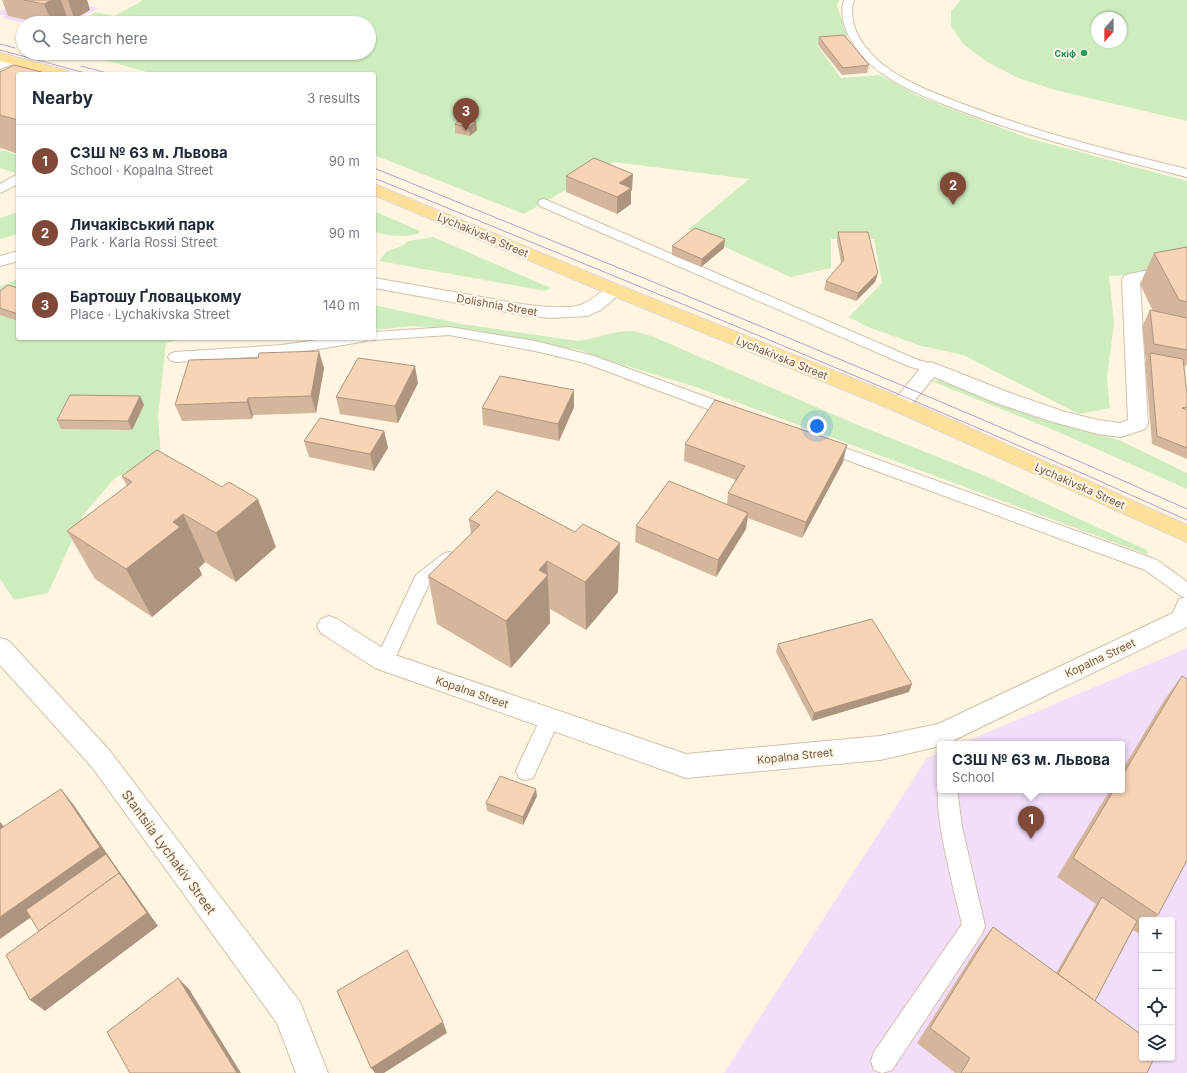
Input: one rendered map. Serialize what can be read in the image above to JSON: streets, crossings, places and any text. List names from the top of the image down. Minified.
{"streets":{"main road":["Lychakivska Street"],"street":["Dolishnia Street","Kopalna Street","Stantsiia Lychakiv Street"]},"crossings":[["Lychakivska Street","Dolishnia Street"]],"places":["Скіф"],"north":"bottom","page":{"search":"Search here","heading":["Nearby","3 results"],"pins":["3","2","1"],"list":[{"mark":"1","name":"СЗШ № 63 м. Львова","note":"School · Kopalna Street","value":"90 m"},{"mark":"2","name":"Личаківський парк","note":"Park · Karla Rossi Street","value":"90 m"},{"mark":"3","name":"Бартошу Ґловацькому","note":"Place · Lychakivska Street","value":"140 m"}],"popup":["СЗШ № 63 м. Львова","School"],"map_buttons":["+","−"]}}
